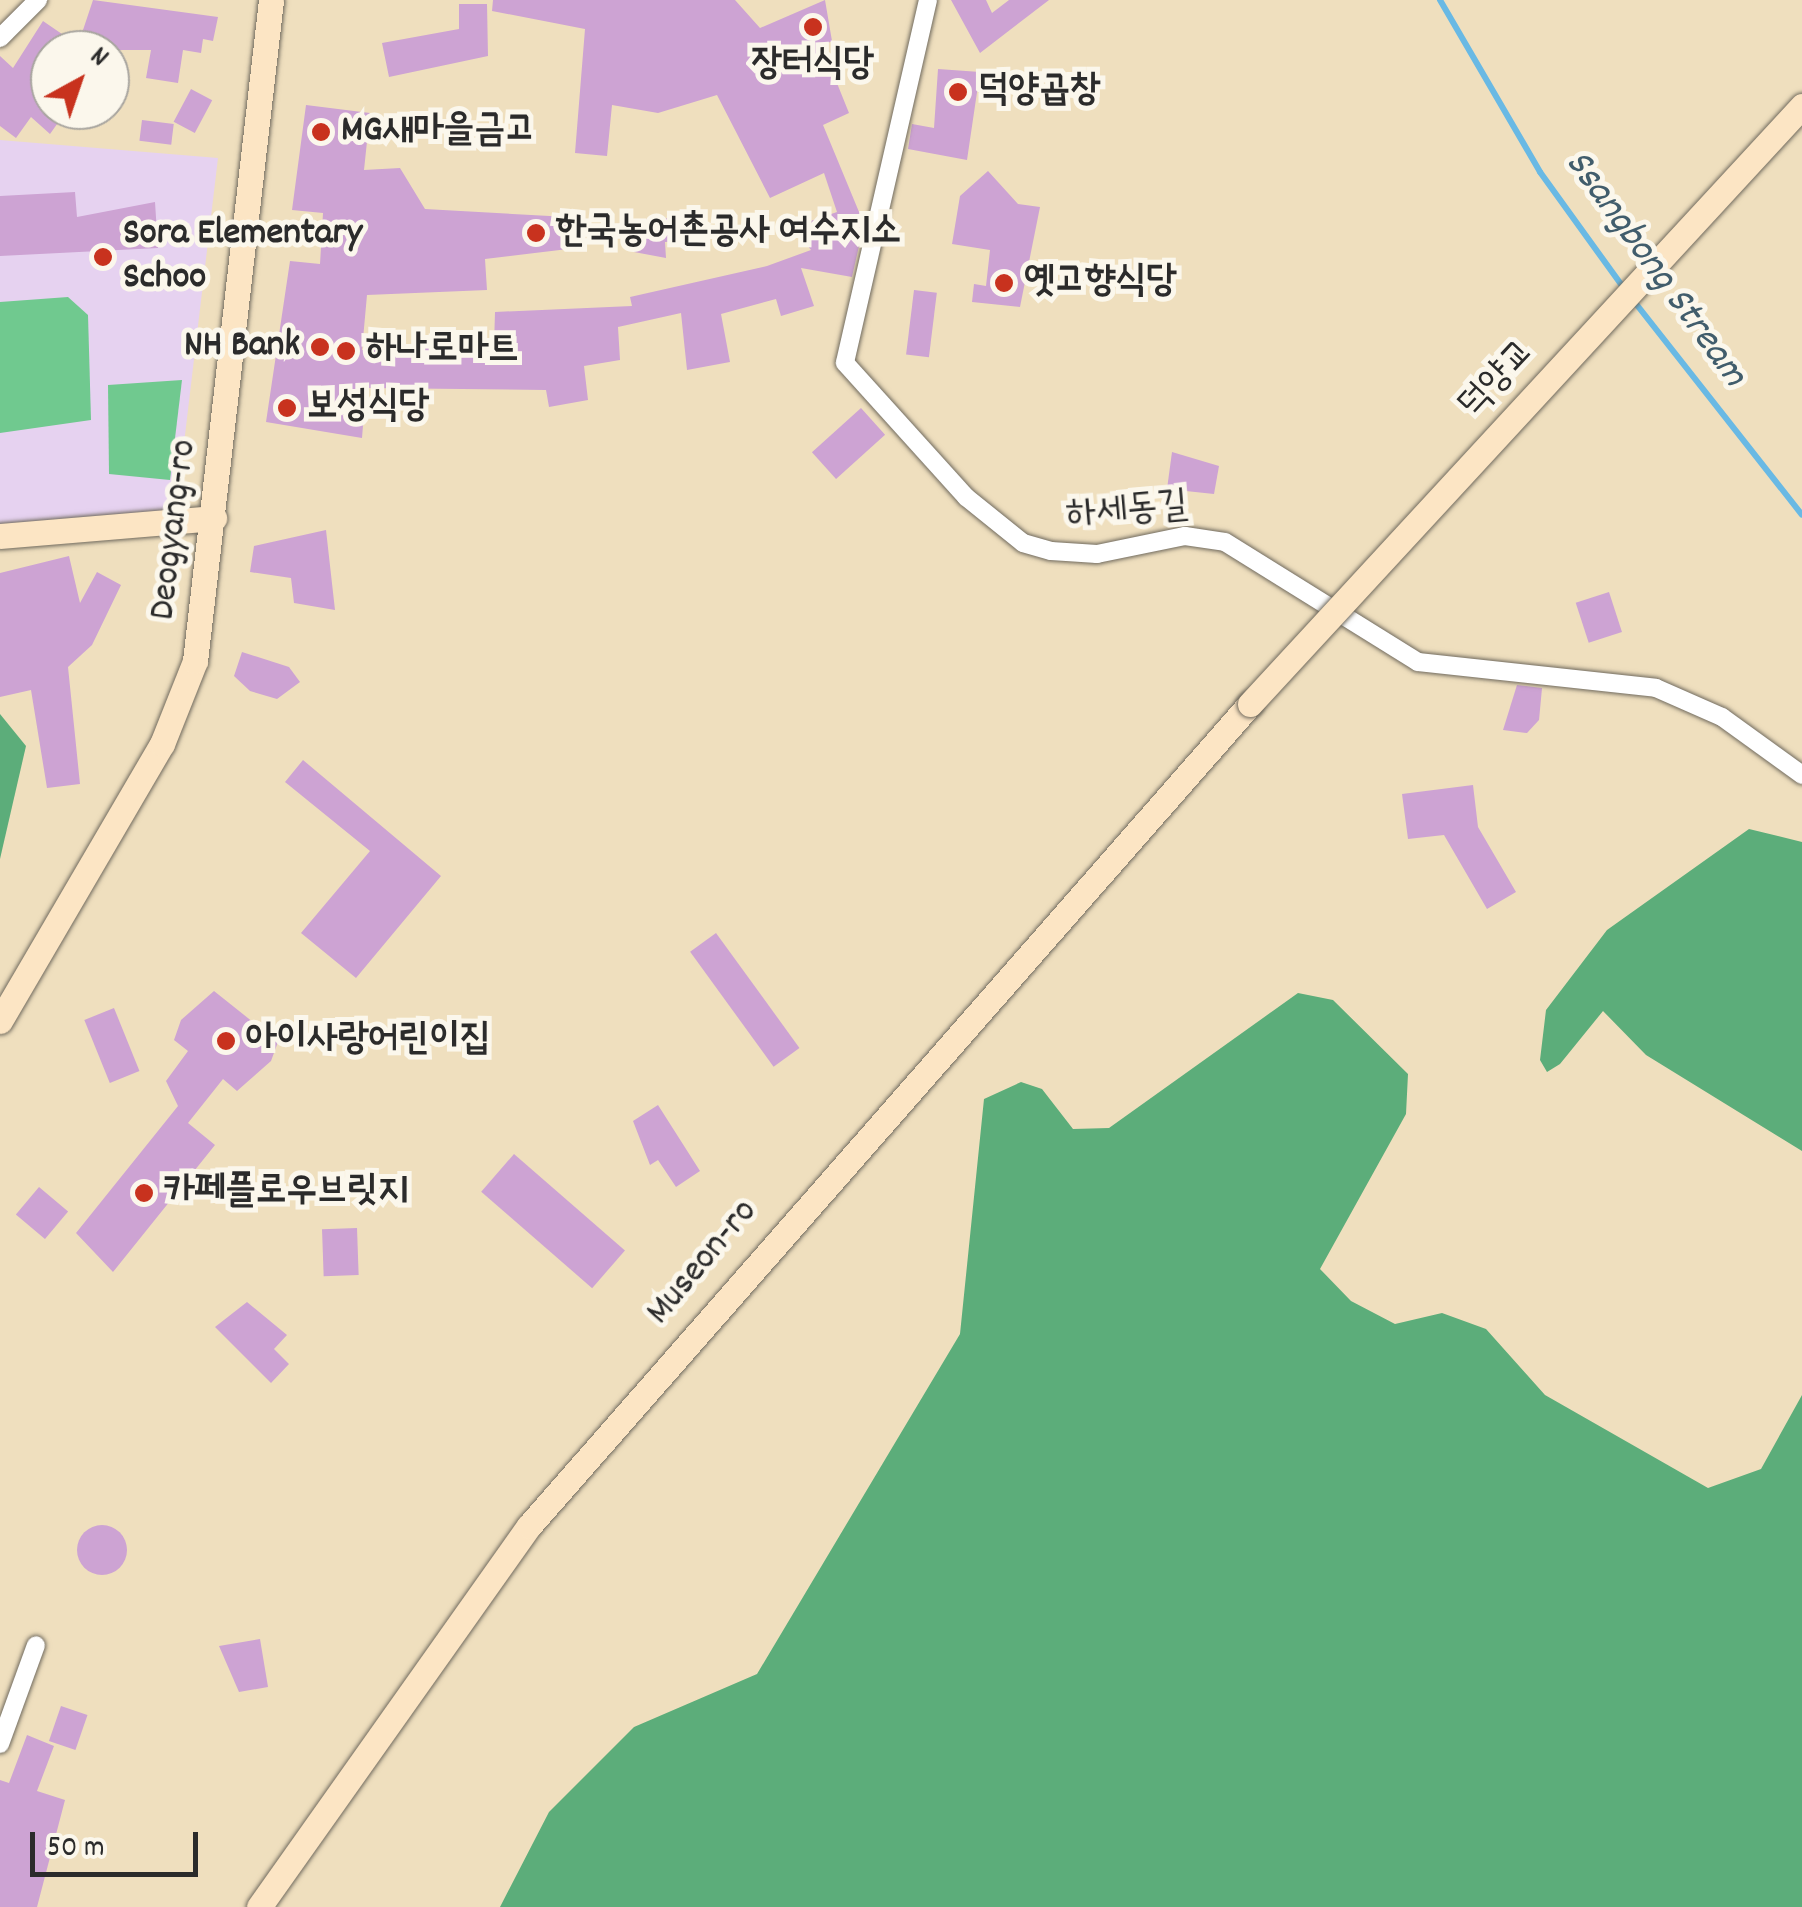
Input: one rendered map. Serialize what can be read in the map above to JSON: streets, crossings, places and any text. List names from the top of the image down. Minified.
{"streets":{"street":["덕양교","하세동길","Deogyang-ro","Museon-ro"]},"crossings":[["덕양교","Museon-ro"]],"water":["Ssangbong Stream"],"places":["장터식당","덕양곱창","MG새마을금고","한국농어촌공사 여수지소","Sora Elementary Schoo","옛고향식당","NH Bank","하나로마트","보성식당","아이사랑어린이집","카페플로우브릿지"],"scale_bar":"50 m","north":"top right"}
